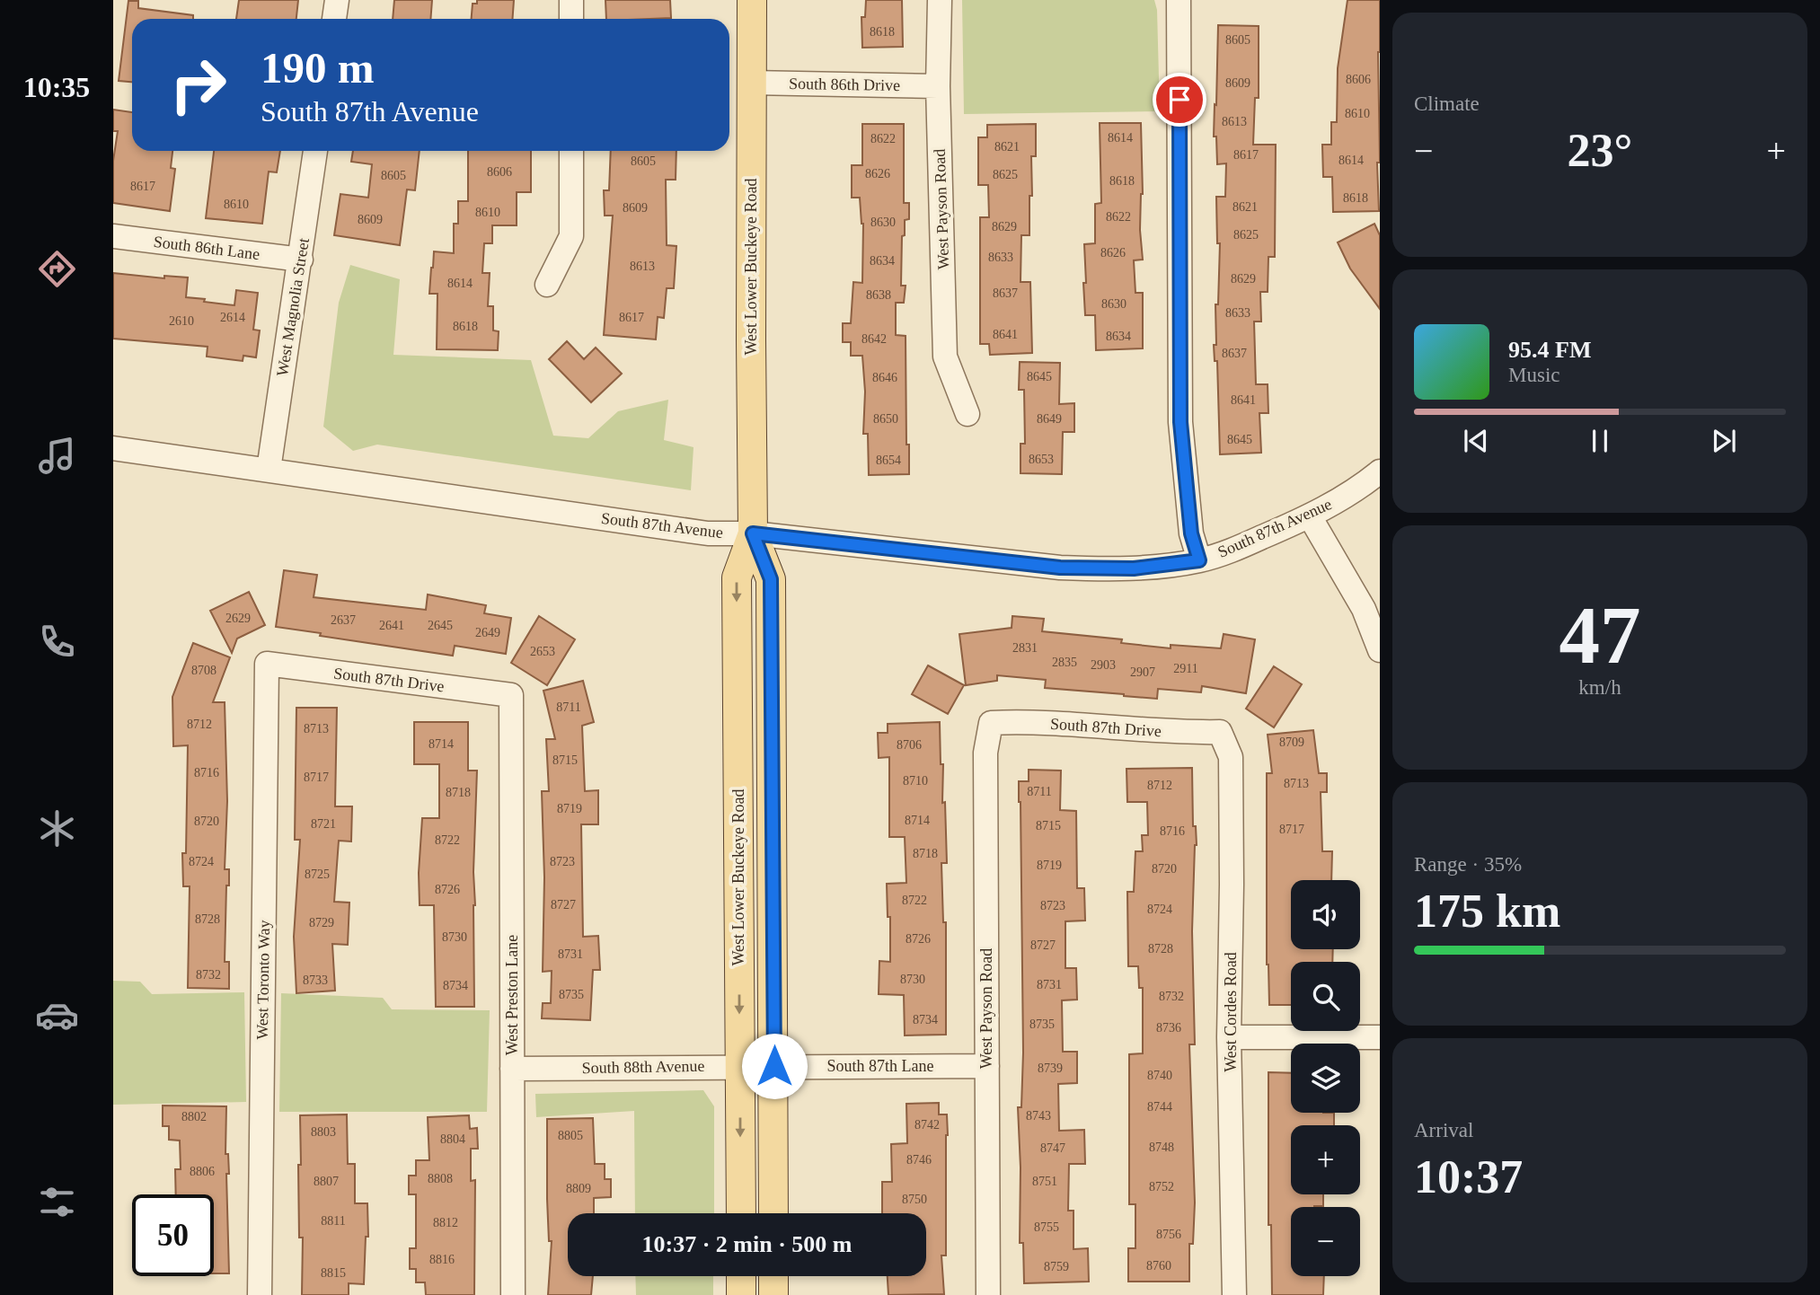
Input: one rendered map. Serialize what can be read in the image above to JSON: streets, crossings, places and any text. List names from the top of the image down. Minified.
{"streets":{"main road":["West Lower Buckeye Road"],"street":["South 86th Drive","West Payson Road","South 86th Lane","West Magnolia Street","South 87th Avenue","South 87th Drive","West Toronto Way","West Preston Lane","West Cordes Road","South 87th Lane","South 88th Avenue"]},"crossings":[["South 86th Drive","West Payson Road"],["South 86th Drive","West Lower Buckeye Road"],["West Payson Road","South 87th Drive"],["West Payson Road","South 87th Lane"],["South 86th Lane","West Magnolia Street"],["West Lower Buckeye Road","South 87th Avenue"],["West Lower Buckeye Road","South 87th Lane"],["West Lower Buckeye Road","South 88th Avenue"],["West Magnolia Street","South 87th Avenue"],["South 87th Drive","West Toronto Way"],["South 87th Drive","West Preston Lane"],["South 87th Drive","West Cordes Road"],["West Preston Lane","South 88th Avenue"],["South 87th Lane","South 88th Avenue"]],"house_numbers":["8618","8605","8606","8609","8610","8613","8614","8622","8621","8617","8614","8605","8606","8626","8625","8605","8618","8617","8618","8610","8621","8609","8610","8622","8609","8630","8629","8625","8626","8633","8634","8613","8629","8614","8637","8638","8630","8633","2614","8617","2610","8618","8641","8634","8642","8637","8645","8646","8641","8650","8649","8645","8653","8654","2629","2637","2641","2645","2649","2831","2653","2835","2903","2911","8708","2907","8711","8712","8713","8709","8714","8706","8715","8716","8717","8710","8713","8712","8711","8718","8719","8714","8720","8721","8715","8717","8716","8722","8718","8724","8723","8719","8720","8725","8726","8722","8727","8723","8724","8728","8729","8730","8726","8727","8728","8731","8732","8730","8733","8731","8734","8735","8732","8734","8735","8736","8739","8740","8744","8743","8802","8742","8803","8805","8804","8748","8747","8746","8806","8808","8807","8751","8752","8809","8750","8811","8812","8755","8756","8816","8760","8759","8815"],"page":{"tabs":"10:35","tile":["Climate",["47","km/h"],["Range · 35%","175 km"],["Arrival","10:37"]],"turn":["190 m","South 87th Avenue"],"heat":["−","23°","+"],"song":["95.4 FM","Music"],"map_buttons":["+","−"],"limit":"50","trip":"10:37 · 2 min · 500 m"}}
